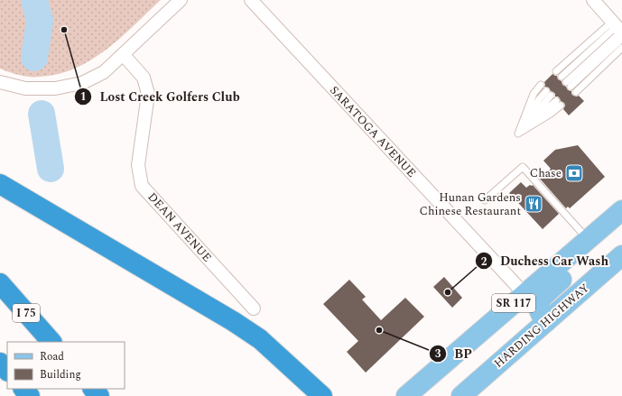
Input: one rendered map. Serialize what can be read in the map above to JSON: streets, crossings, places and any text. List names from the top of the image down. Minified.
{"streets":{"highway":["I 75"],"main road":["SR 117","HARDING HIGHWAY"],"street":["SARATOGA AVENUE","DEAN AVENUE"]},"crossings":[["SARATOGA AVENUE","SR 117"]],"places":{"other":["Lost Creek Golfers Club","Duchess Car Wash","BP"],"bank":["Chase"],"restaurant":["Hunan Gardens Chinese Restaurant"]},"legend":["Road","Building"]}
